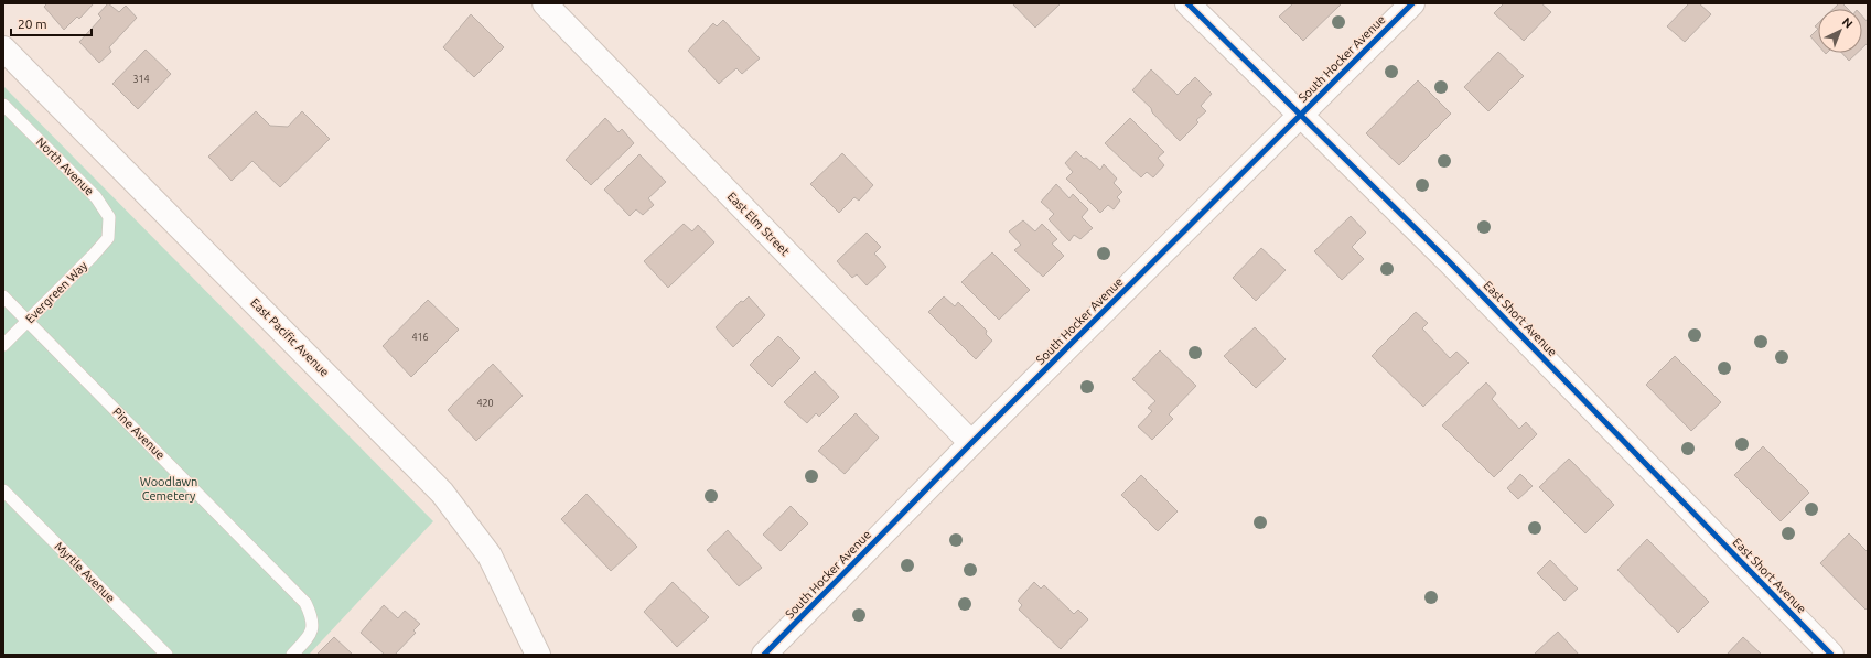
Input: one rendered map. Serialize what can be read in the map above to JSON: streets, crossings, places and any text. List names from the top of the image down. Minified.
{"streets":{"street":["South Hocker Avenue","East Elm Street","East Short Avenue","East Pacific Avenue"],"lane":["North Avenue","Evergreen Way","Pine Avenue","Myrtle Avenue"]},"crossings":[["South Hocker Avenue","East Elm Street"],["South Hocker Avenue","East Short Avenue"],["North Avenue","Evergreen Way"],["Evergreen Way","Pine Avenue"]],"parks":["Woodlawn Cemetery"],"house_numbers":["314","416","420"],"scale_bar":"20 m","north":"top right"}
